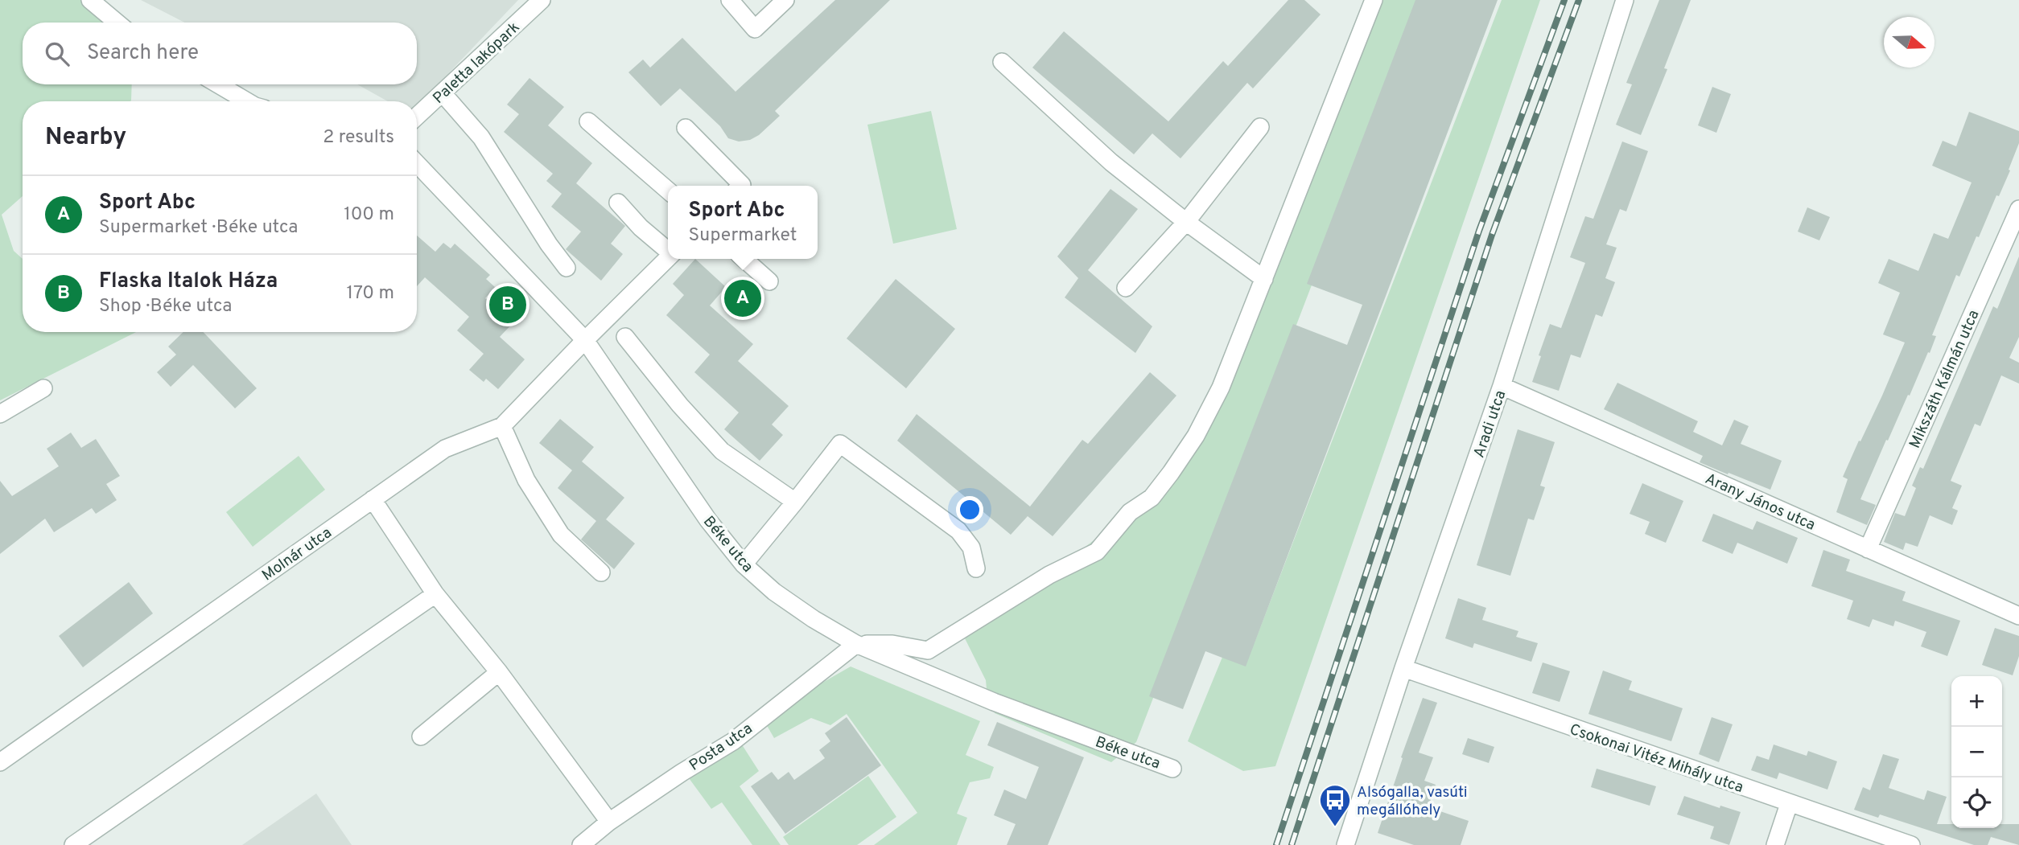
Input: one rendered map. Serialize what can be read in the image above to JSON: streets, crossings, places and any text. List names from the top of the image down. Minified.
{"streets":{"street":["Paletta lakópark","Mikszáth Kálmán utca","Aradi utca","Arany János utca","Béke utca","Molnár utca","Posta utca","Csokonai Vitéz Mihály utca"]},"crossings":[["Mikszáth Kálmán utca","Arany János utca"],["Aradi utca","Arany János utca"],["Aradi utca","Csokonai Vitéz Mihály utca"],["Béke utca","Molnár utca"],["Béke utca","Posta utca"]],"places":{"bus stop":["Alsógalla, vasúti megállóhely"]},"north":"right","page":{"search":"Search here","heading":["Nearby","2 results"],"list":[{"mark":"A","name":"Sport Abc","note":"Supermarket · Béke utca","value":"100 m"},{"mark":"B","name":"Flaska Italok Háza","note":"Shop · Béke utca","value":"170 m"}],"popup":["Sport Abc","Supermarket"],"pins":["A","B"],"map_buttons":["+","−"]}}
